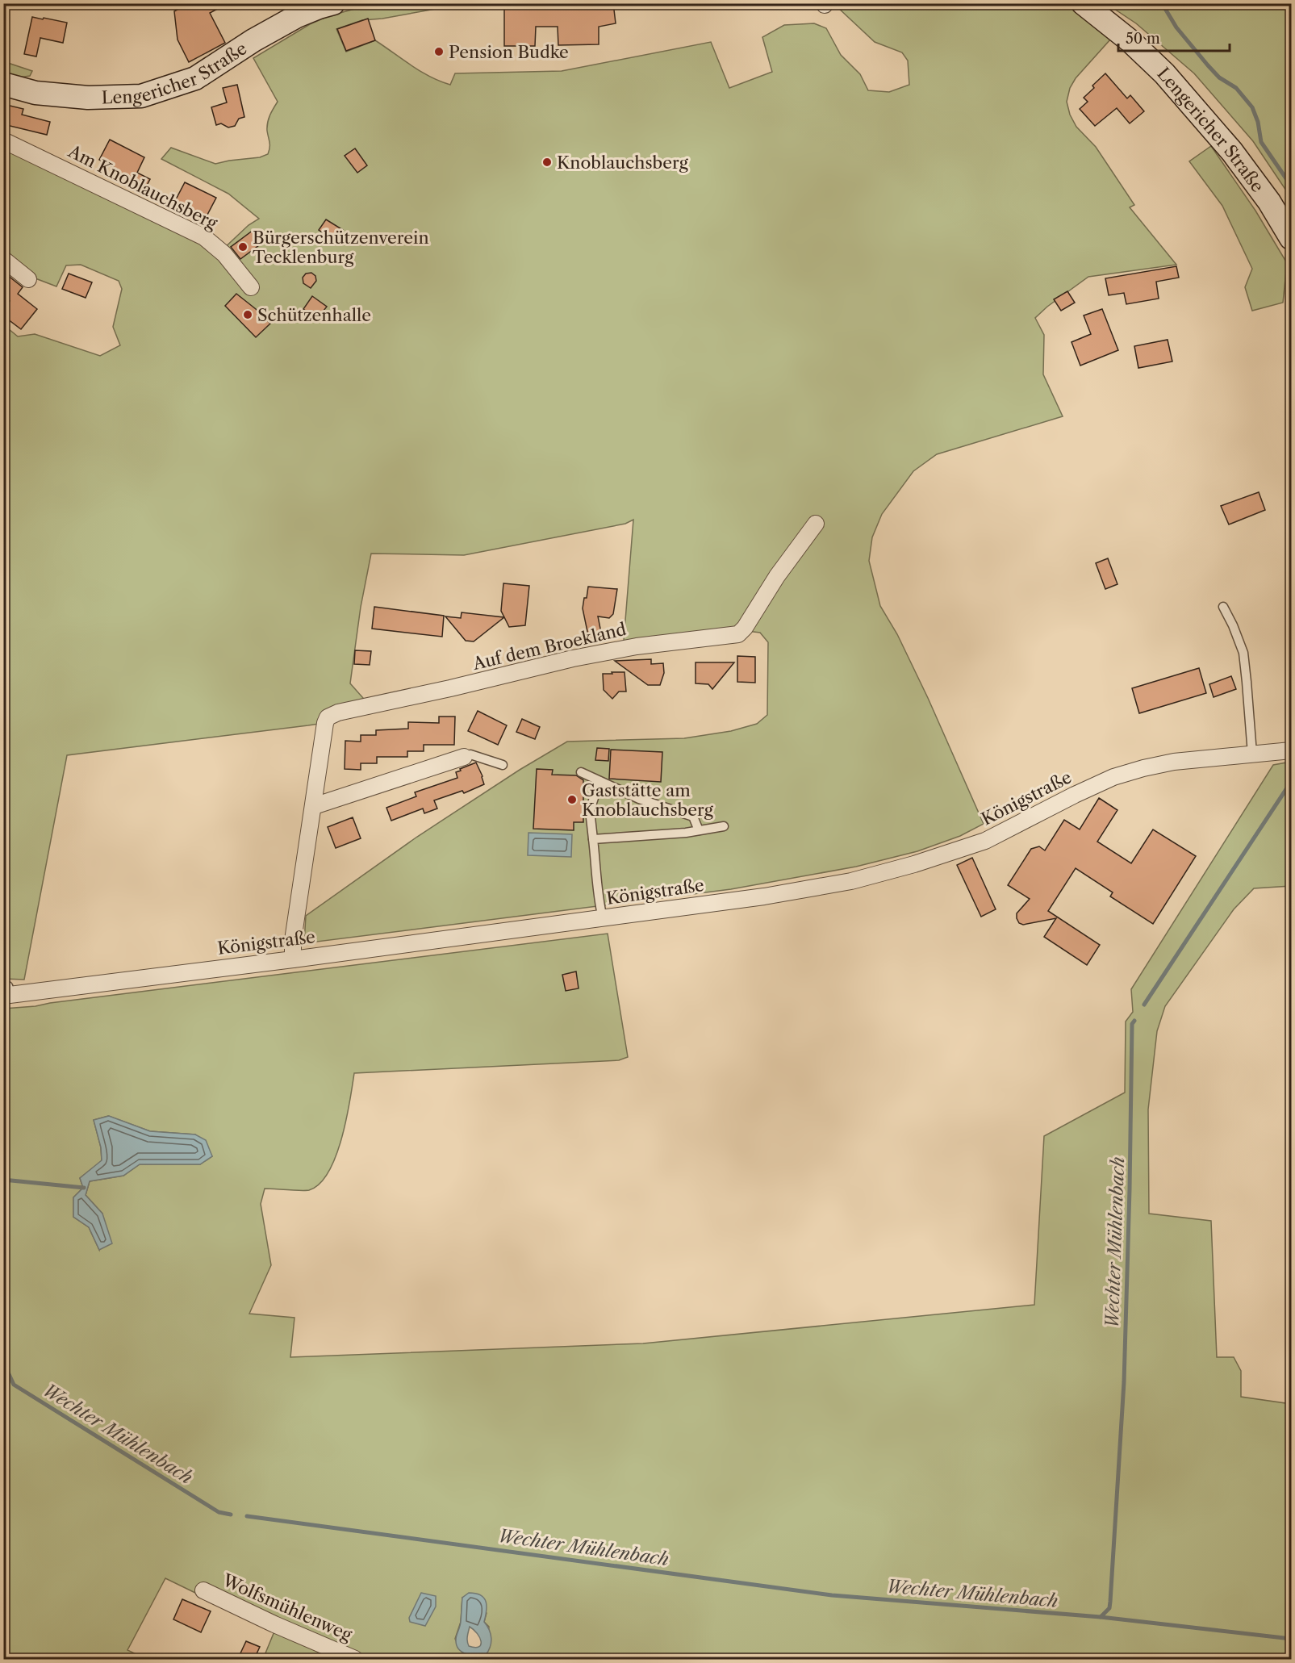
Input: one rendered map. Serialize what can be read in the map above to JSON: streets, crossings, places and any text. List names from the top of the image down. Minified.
{"streets":{"main road":["Lengericher Straße"],"street":["Am Knoblauchsberg","Auf dem Broekland","Königstraße","Wolfsmühlenweg"]},"crossings":[["Auf dem Broekland","Königstraße"]],"water":["Wechter Mühlenbach"],"places":["Pension Budke","Knoblauchsberg","Bürgerschützenverein Tecklenburg","Schützenhalle","Gaststätte am Knoblauchsberg"],"scale_bar":"50 m"}
